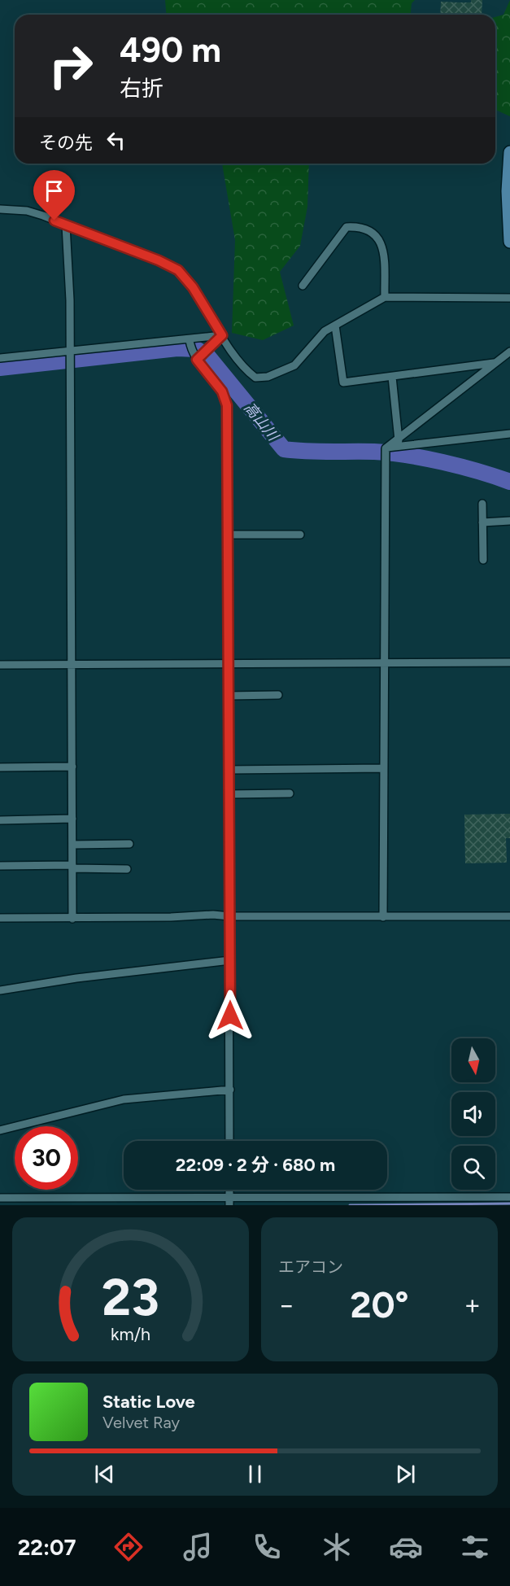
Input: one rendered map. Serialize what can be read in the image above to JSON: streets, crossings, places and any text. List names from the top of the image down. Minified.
{"water":["高山川"],"north":"bottom","page":{"turn":["490 m","右折"],"then":"その先","limit":"30","trip":"22:09 · 2 分 · 680 m","tile":"エアコン","heat":["−","20°","+"],"song":["Static Love","Velvet Ray"],"tabs":"22:07","gauge":["23","km/h"]}}
